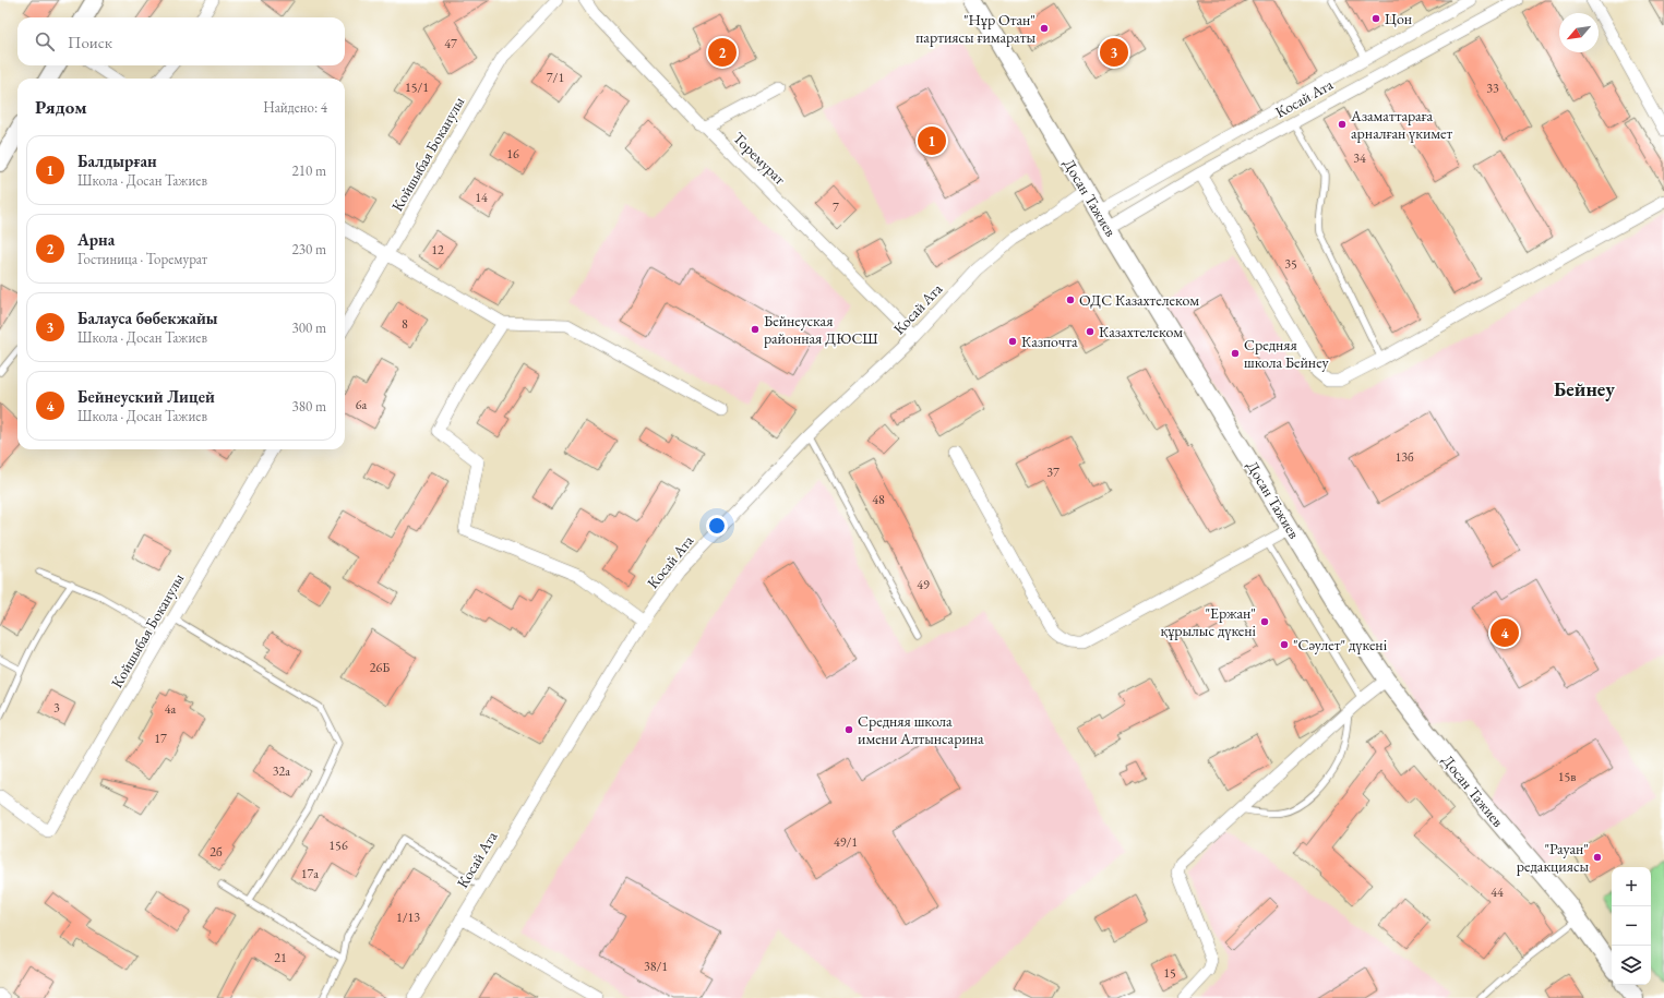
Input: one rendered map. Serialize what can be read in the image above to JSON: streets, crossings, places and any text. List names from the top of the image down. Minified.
{"streets":{"street":["Косай Ата","Койшыбая Боканулы","Торемурат","Досан Тажиев"]},"crossings":[["Косай Ата","Торемурат"],["Косай Ата","Досан Тажиев"]],"districts":["Бейнеу"],"places":["Цон","\"Нұр Отан\" партиясы ғимараты","Азаматтараға арналған үкимет","ОДС Казахтелеком","Бейнеуская районная ДЮСШ","Казахтелеком","Казпочта","Средняя школа Бейнеу","\"Ержан\" құрылыс дүкені","\"Сәулет\" дүкені","Средняя школа имени Алтынсарина","\"Рауан\" редакциясы"],"house_numbers":["47","7/1","15/1","33","16","34","14","7","12","35","8","6а","13б","37","48","49","26Б","3","4а","17","32а","15в","49/1","156","2б","17а","44","1/13","21","38/1","15"],"north":"bottom left","page":{"search":"Поиск","pins":["2","3","1","4"],"heading":["Рядом","Найдено: 4"],"list":[{"mark":"1","name":"Балдырған","note":"Школа · Досан Тажиев","value":"210 m"},{"mark":"2","name":"Арна","note":"Гостиница · Торемурат","value":"230 m"},{"mark":"3","name":"Балауса бөбекжайы","note":"Школа · Досан Тажиев","value":"300 m"},{"mark":"4","name":"Бейнеуский Лицей","note":"Школа · Досан Тажиев","value":"380 m"}],"map_buttons":["+","−"]}}
